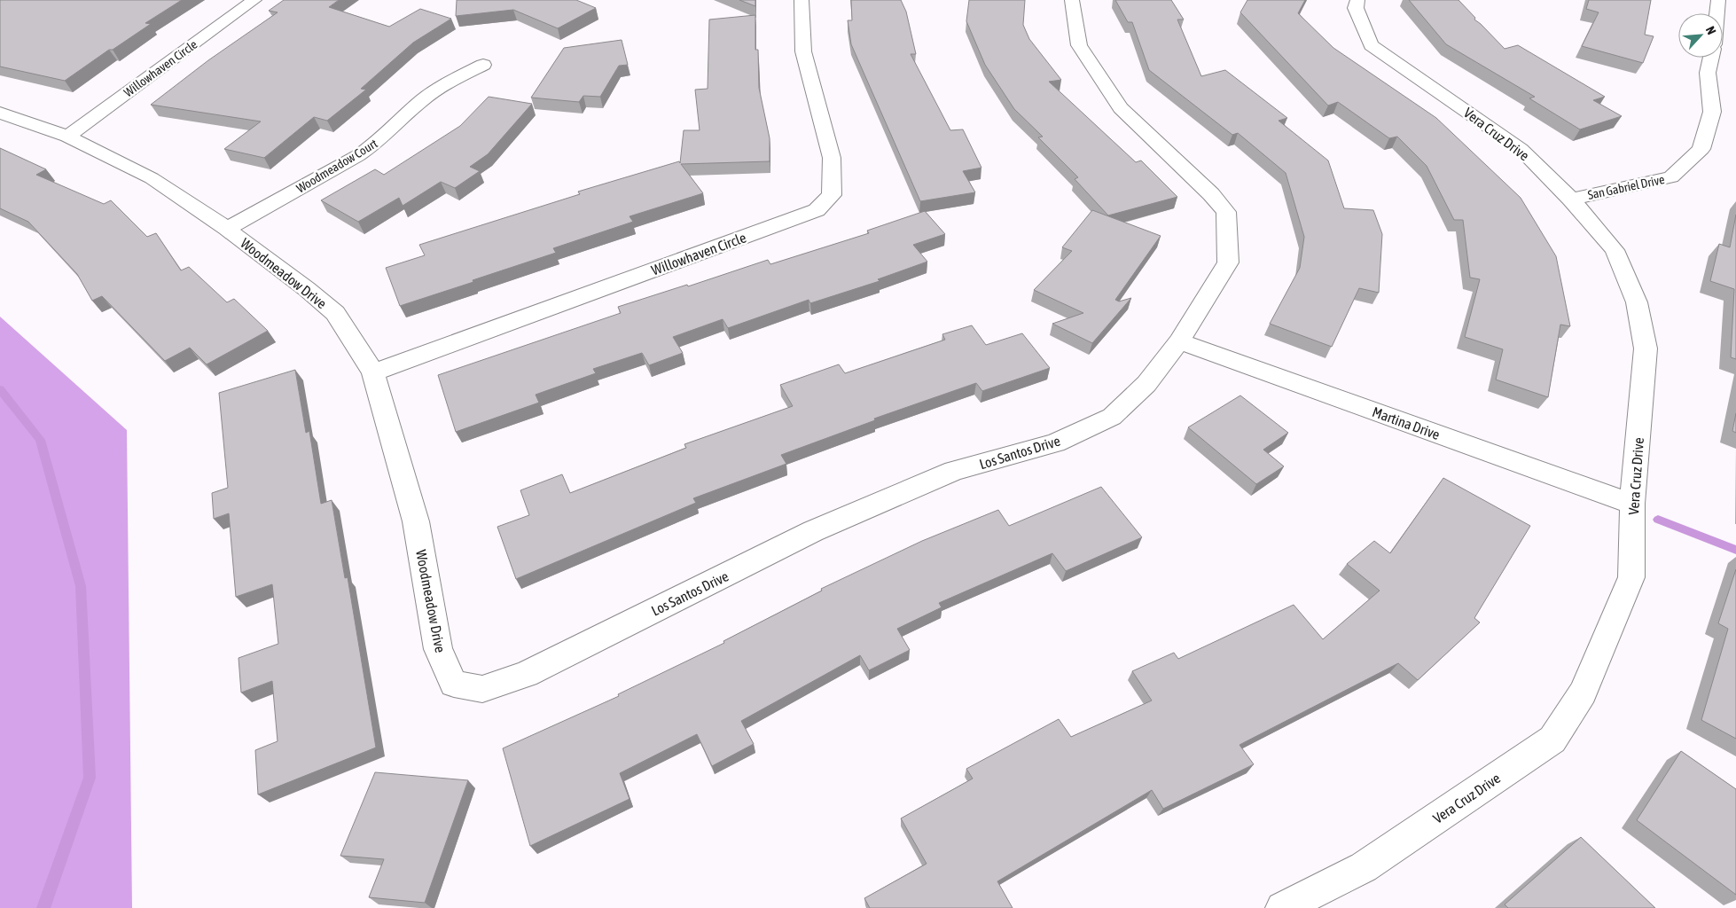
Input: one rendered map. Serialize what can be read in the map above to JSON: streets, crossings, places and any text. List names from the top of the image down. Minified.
{"streets":{"street":["Willowhaven Circle","Vera Cruz Drive","Woodmeadow Court","San Gabriel Drive","Woodmeadow Drive","Martina Drive","Los Santos Drive"]},"crossings":[["Willowhaven Circle","Woodmeadow Drive"],["Vera Cruz Drive","San Gabriel Drive"],["Vera Cruz Drive","Martina Drive"],["Woodmeadow Court","Woodmeadow Drive"],["Woodmeadow Drive","Los Santos Drive"],["Martina Drive","Los Santos Drive"]],"north":"top right"}
